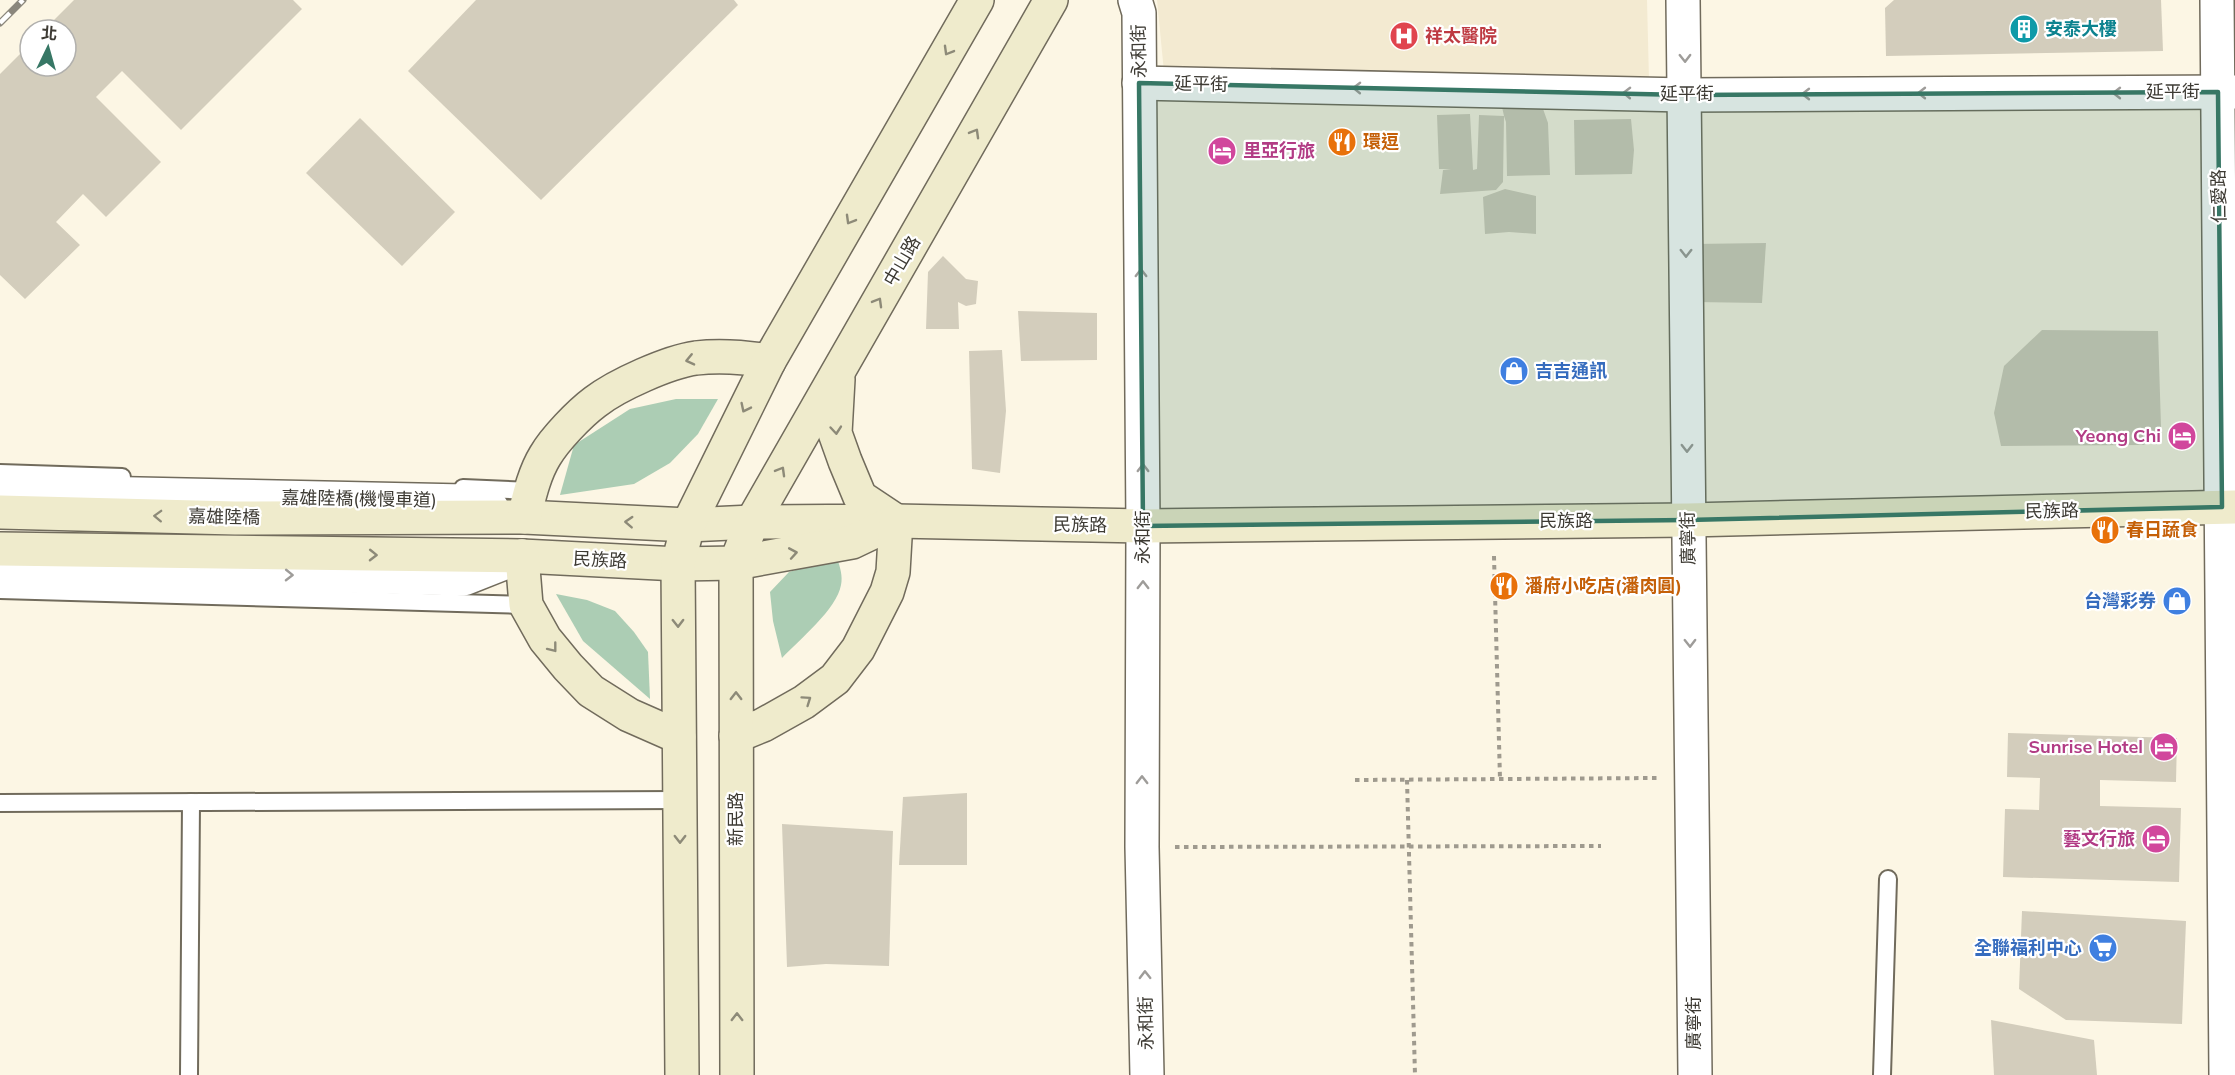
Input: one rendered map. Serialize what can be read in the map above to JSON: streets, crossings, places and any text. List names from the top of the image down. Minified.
{"streets":{"main road":["中山路","民族路","嘉雄陸橋","新民路"],"street":["永和街","延平街","仁愛路","嘉雄陸橋(機慢車道)","廣寧街"]},"crossings":[["永和街","延平街"],["永和街","民族路"],["延平街","仁愛路"],["延平街","廣寧街"],["仁愛路","民族路"],["中山路","民族路"],["中山路","新民路"],["嘉雄陸橋(機慢車道)","嘉雄陸橋"],["民族路","嘉雄陸橋"],["民族路","廣寧街"],["民族路","新民路"]],"one_way":["永和街","延平街","廣寧街"],"places":{"building":["安泰大樓"],"hospital":["祥太醫院"],"restaurant":["環逗","春日蔬食","潘府小吃店(潘肉圓)"],"hotel":["里亞行旅","Yeong Chi","Sunrise Hotel","藝文行旅"],"shop":["吉吉通訊","台灣彩券"],"supermarket":["全聯福利中心"]},"north":"top"}
